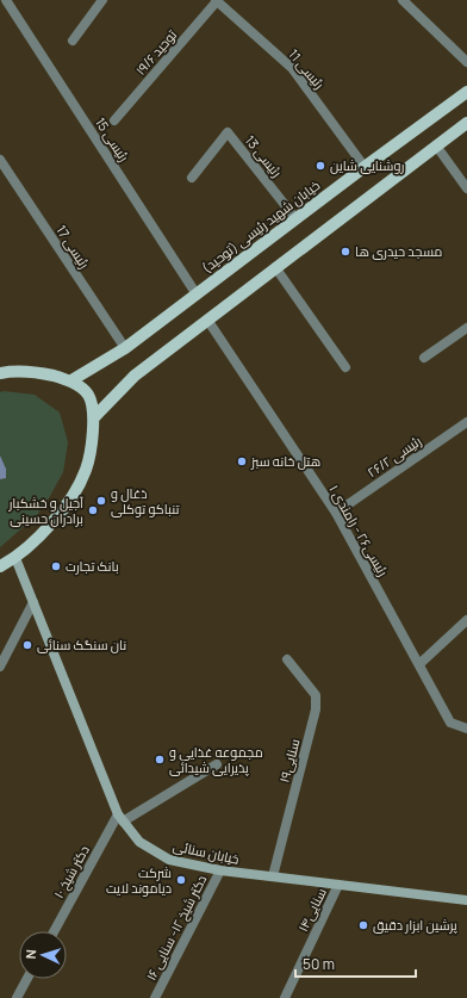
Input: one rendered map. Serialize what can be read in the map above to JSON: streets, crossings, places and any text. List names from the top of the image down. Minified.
{"streets":{"main road":["خیابان شهید رئیسی (توحید)"],"street":["توحید ۱۹/۶","رئیسی 11","رئیسی 15","رئیسی 13","رئیسی 17","رئیسی ۲۶/۲","رئیسی۲۶ - رامندی ۱","سنایی۱۹","خیابان سنائی","دکتر شیخ ۱۰","سنایی۱۴","دکتر شیخ ۱۲- سنایی ۱۶"]},"crossings":[["توحید ۱۹/۶","رئیسی 11"],["رئیسی 11","خیابان شهید رئیسی (توحید)"],["رئیسی 15","خیابان شهید رئیسی (توحید)"],["رئیسی 13","خیابان شهید رئیسی (توحید)"],["خیابان شهید رئیسی (توحید)","رئیسی 17"],["رئیسی ۲۶/۲","رئیسی۲۶ - رامندی ۱"],["سنایی۱۹","خیابان سنائی"],["خیابان سنائی","دکتر شیخ ۱۰"],["خیابان سنائی","سنایی۱۴"],["خیابان سنائی","دکتر شیخ ۱۲- سنایی ۱۶"]],"places":["روشنایی شاین","مسجد حیدری ها","هتل خانه سبز","ذغال و تنباکو توکلی","آجیل و خشکبار برادران حسینی","بانک تجارت","نان سنگک سنائی","مجموعه غذایی و پذیرایی شیدائی","شرکت دیاموند لایت","پرشین ابزار دقیق"],"scale_bar":"50 m","north":"left"}
